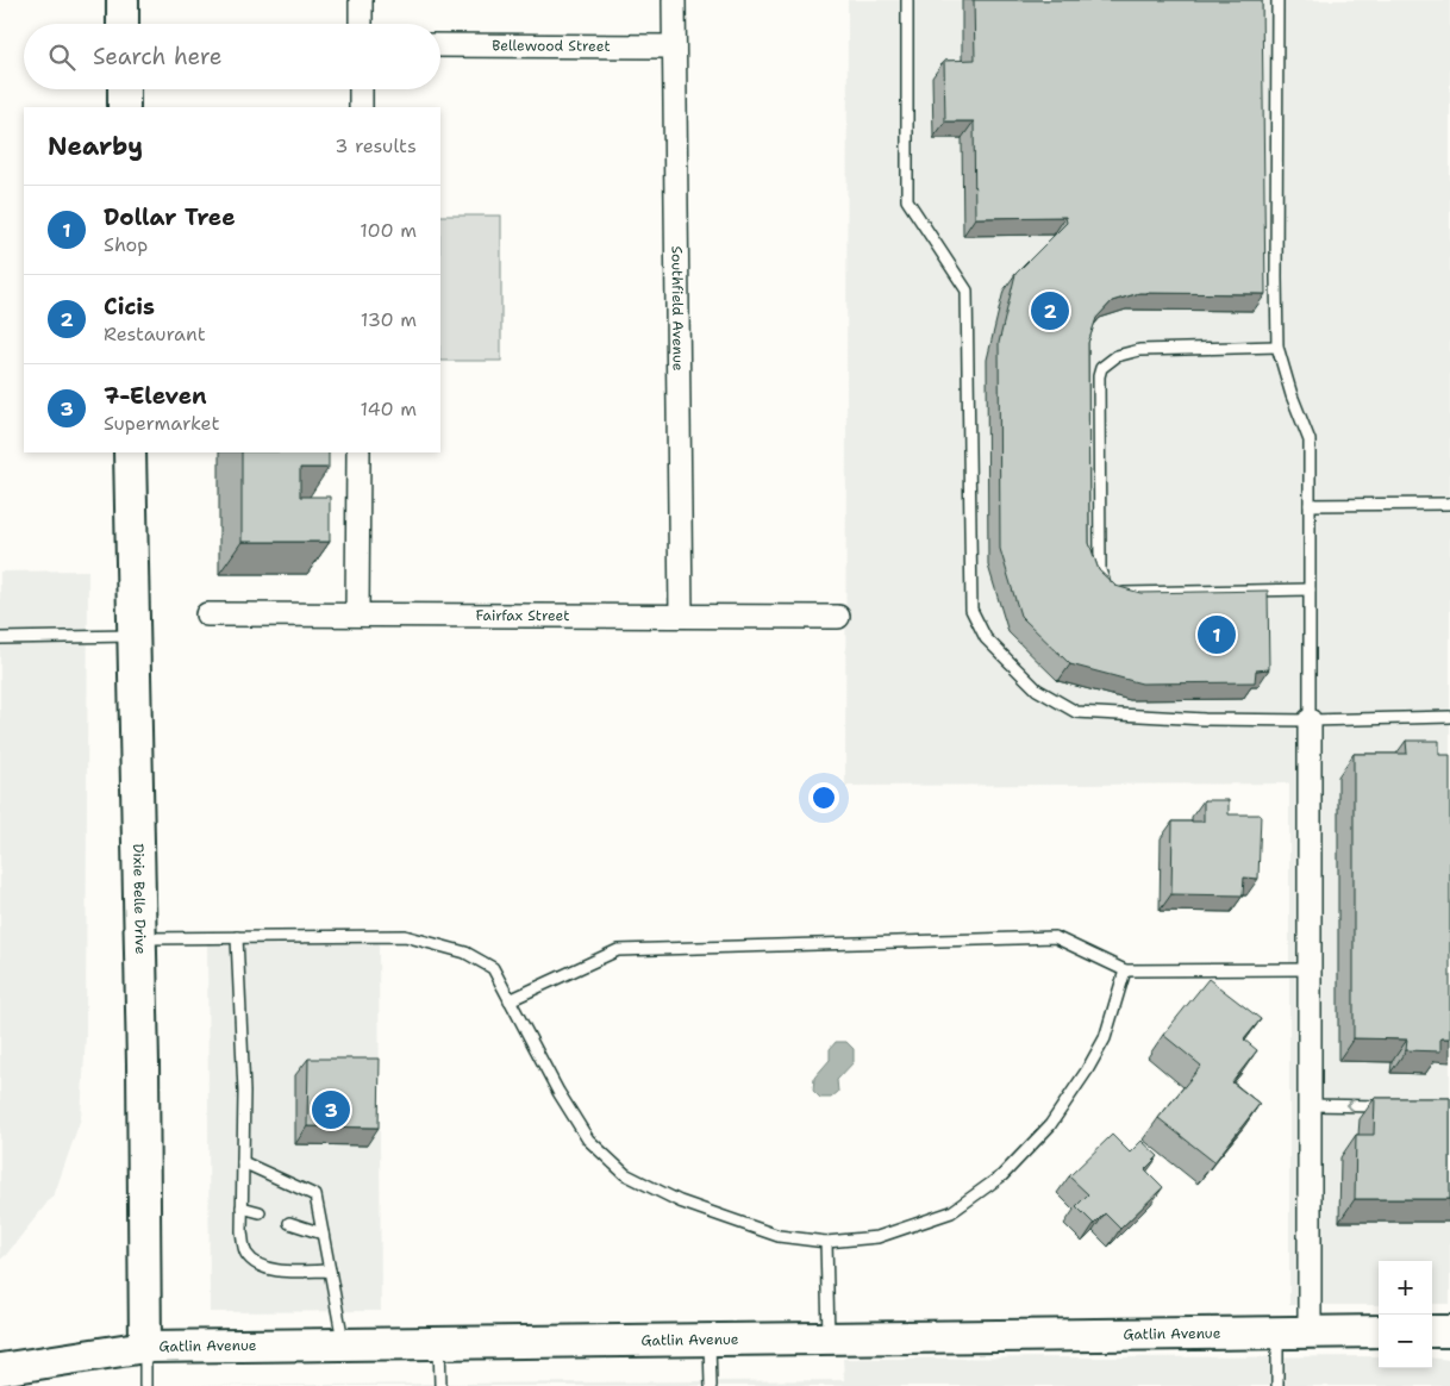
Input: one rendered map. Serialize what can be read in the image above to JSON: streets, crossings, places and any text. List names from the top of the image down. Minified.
{"streets":{"street":["Bellewood Street","Southfield Avenue","Fairfax Street","Dixie Belle Drive","Gatlin Avenue"]},"crossings":[["Bellewood Street","Southfield Avenue"],["Southfield Avenue","Fairfax Street"],["Dixie Belle Drive","Gatlin Avenue"]],"page":{"search":"Search here","heading":["Nearby","3 results"],"list":[{"mark":"1","name":"Dollar Tree","note":"Shop","value":"100 m"},{"mark":"2","name":"Cicis","note":"Restaurant","value":"130 m"},{"mark":"3","name":"7-Eleven","note":"Supermarket","value":"140 m"}],"pins":["2","1","3"],"map_buttons":["+","−"]}}
